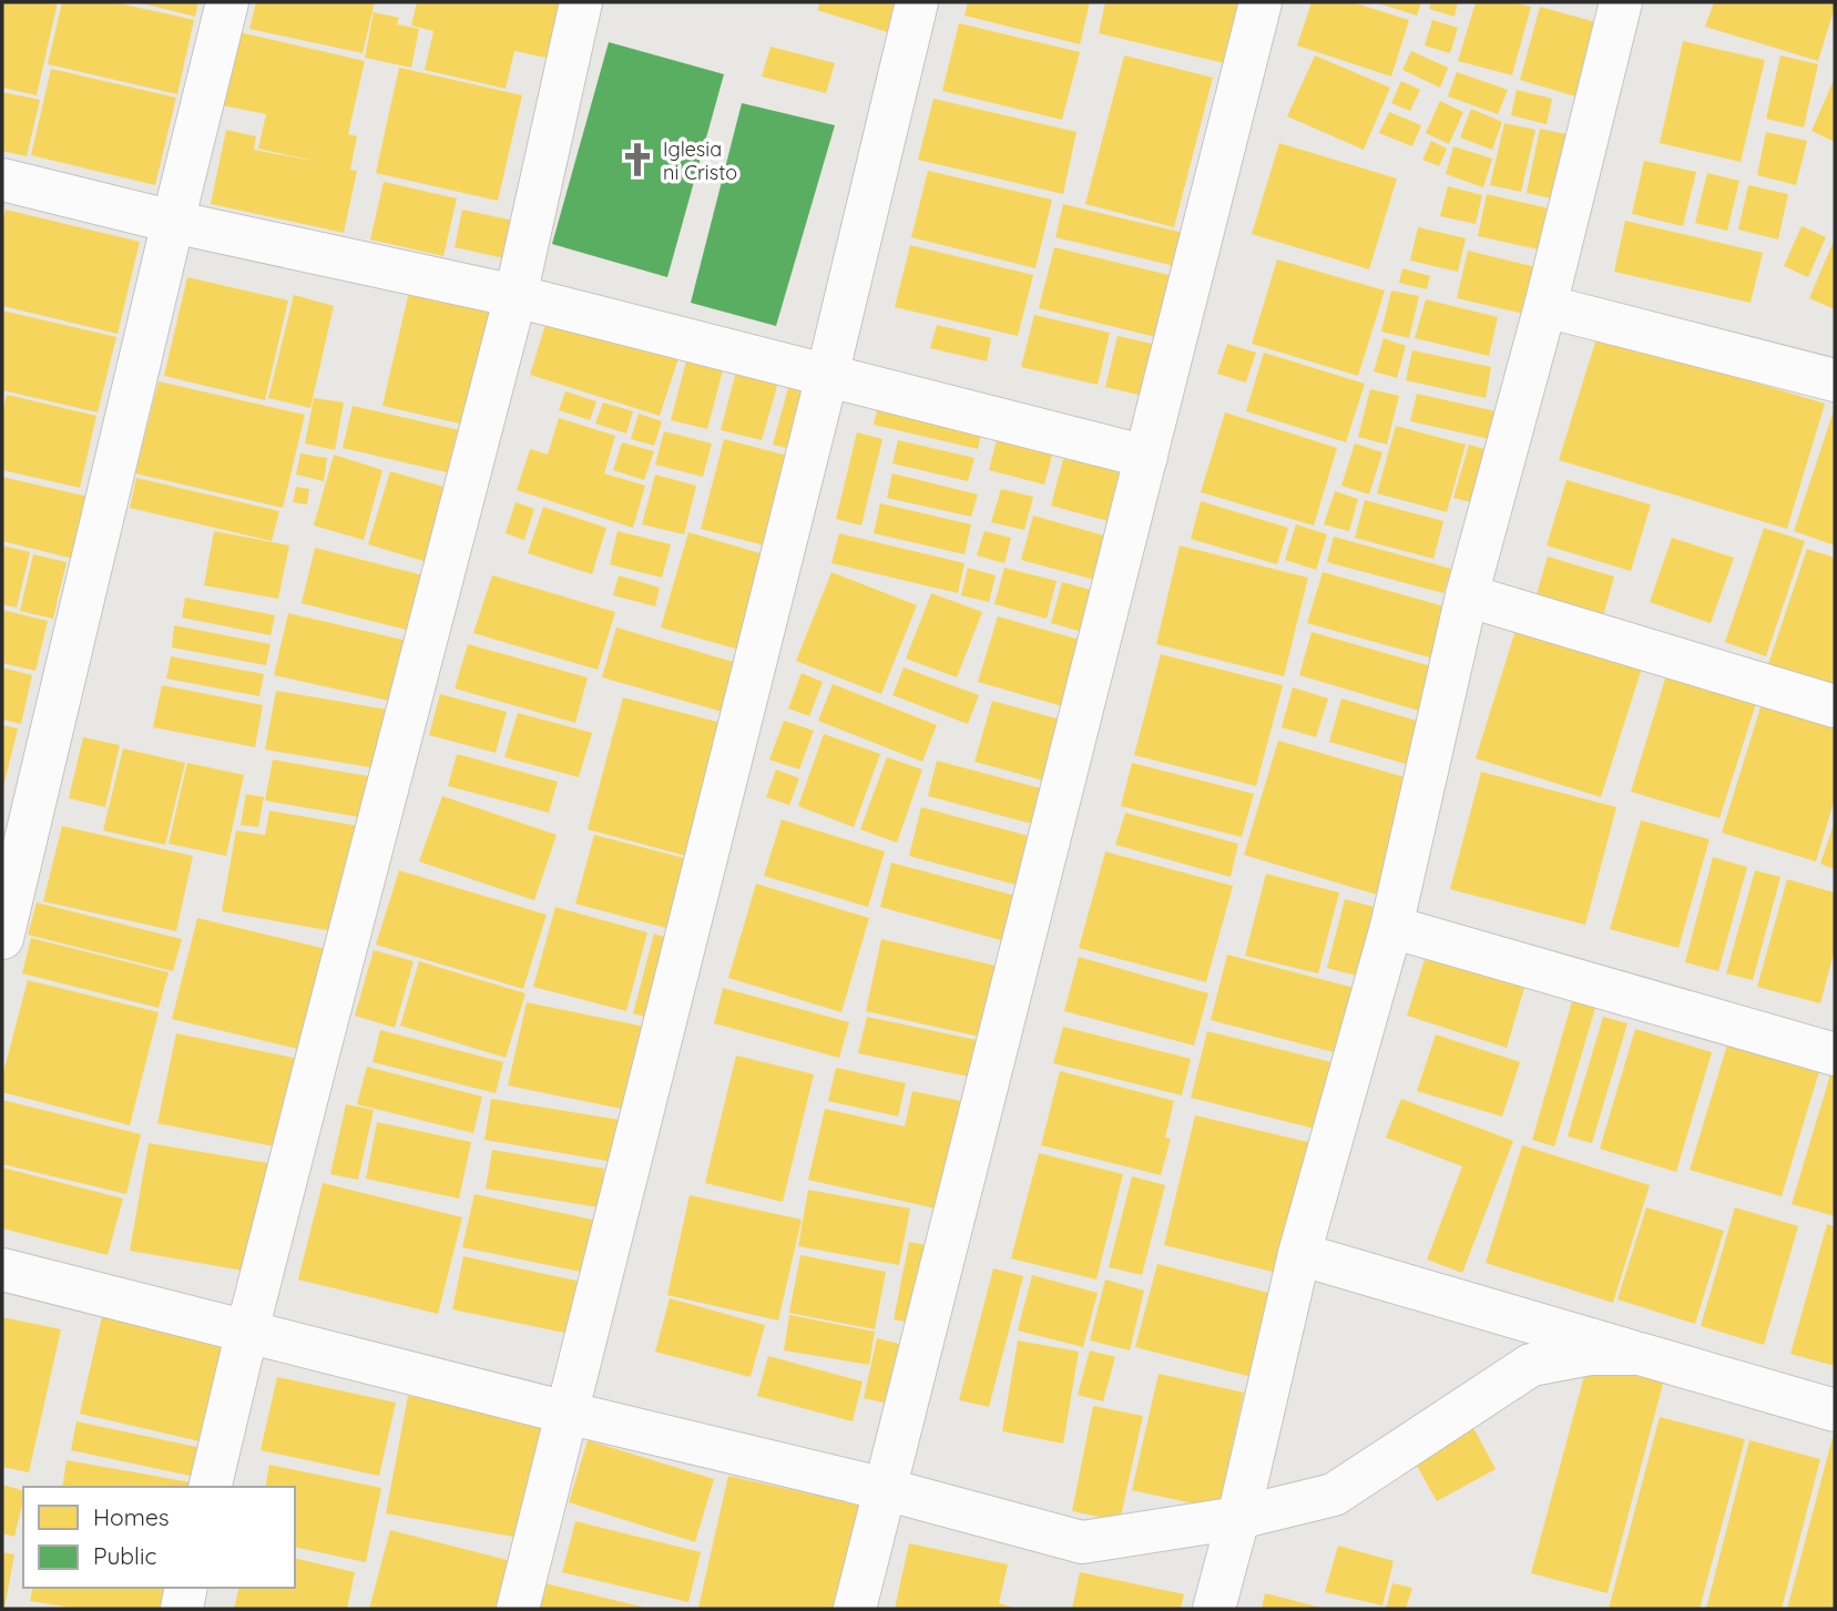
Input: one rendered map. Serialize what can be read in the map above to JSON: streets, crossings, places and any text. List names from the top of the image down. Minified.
{"places":{"church":["Iglesia ni Cristo"]},"legend":["Homes","Public"]}
